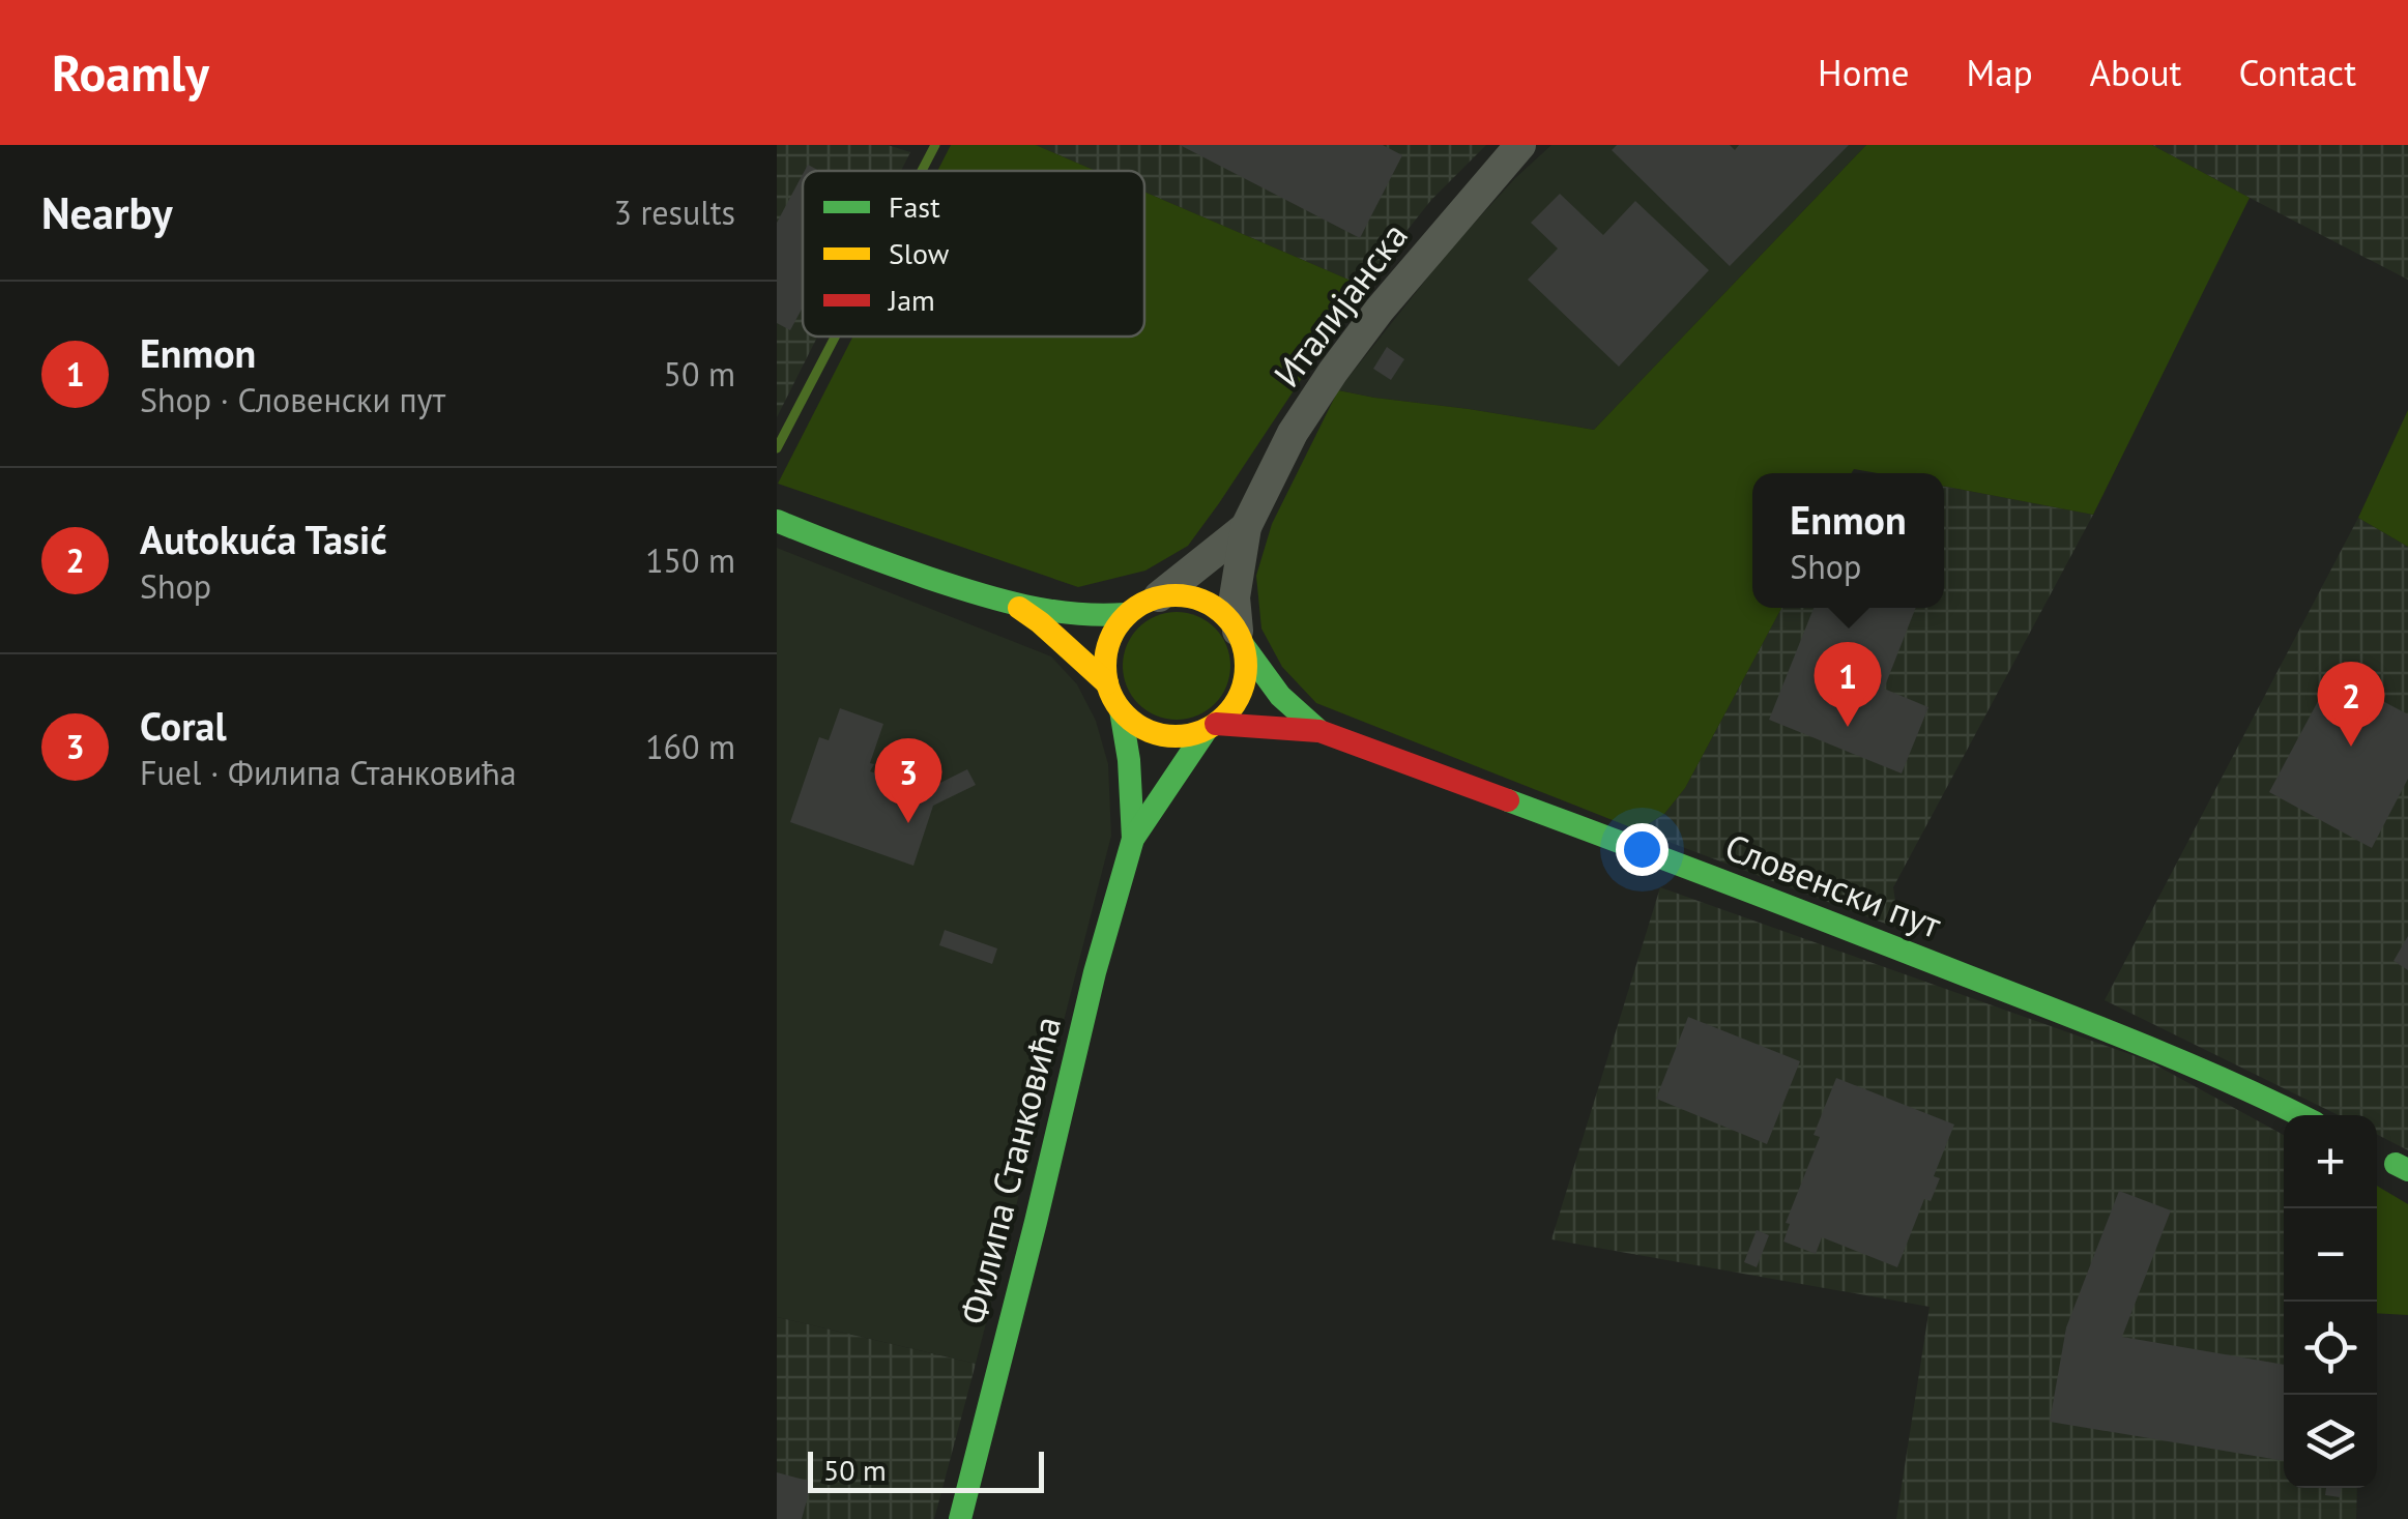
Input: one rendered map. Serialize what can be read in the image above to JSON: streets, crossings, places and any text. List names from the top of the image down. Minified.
{"streets":{"main road":["Словенски пут","Филипа Станковића"],"street":["Италијанска"]},"crossings":[["Италијанска","Словенски пут"],["Италијанска","Филипа Станковића"],["Словенски пут","Филипа Станковића"]],"legend":["Fast","Slow","Jam"],"scale_bar":"50 m","page":{"header":"Roamly","nav":["Home","Map","About","Contact"],"heading":["Nearby","3 results"],"list":[{"mark":"1","name":"Enmon","note":"Shop · Словенски пут","value":"50 m"},{"mark":"2","name":"Autokuća Tasić","note":"Shop","value":"150 m"},{"mark":"3","name":"Coral","note":"Fuel · Филипа Станковића","value":"160 m"}],"popup":["Enmon","Shop"],"pins":["1","2","3"],"map_buttons":["+","−"],"scale":"50 m"}}
